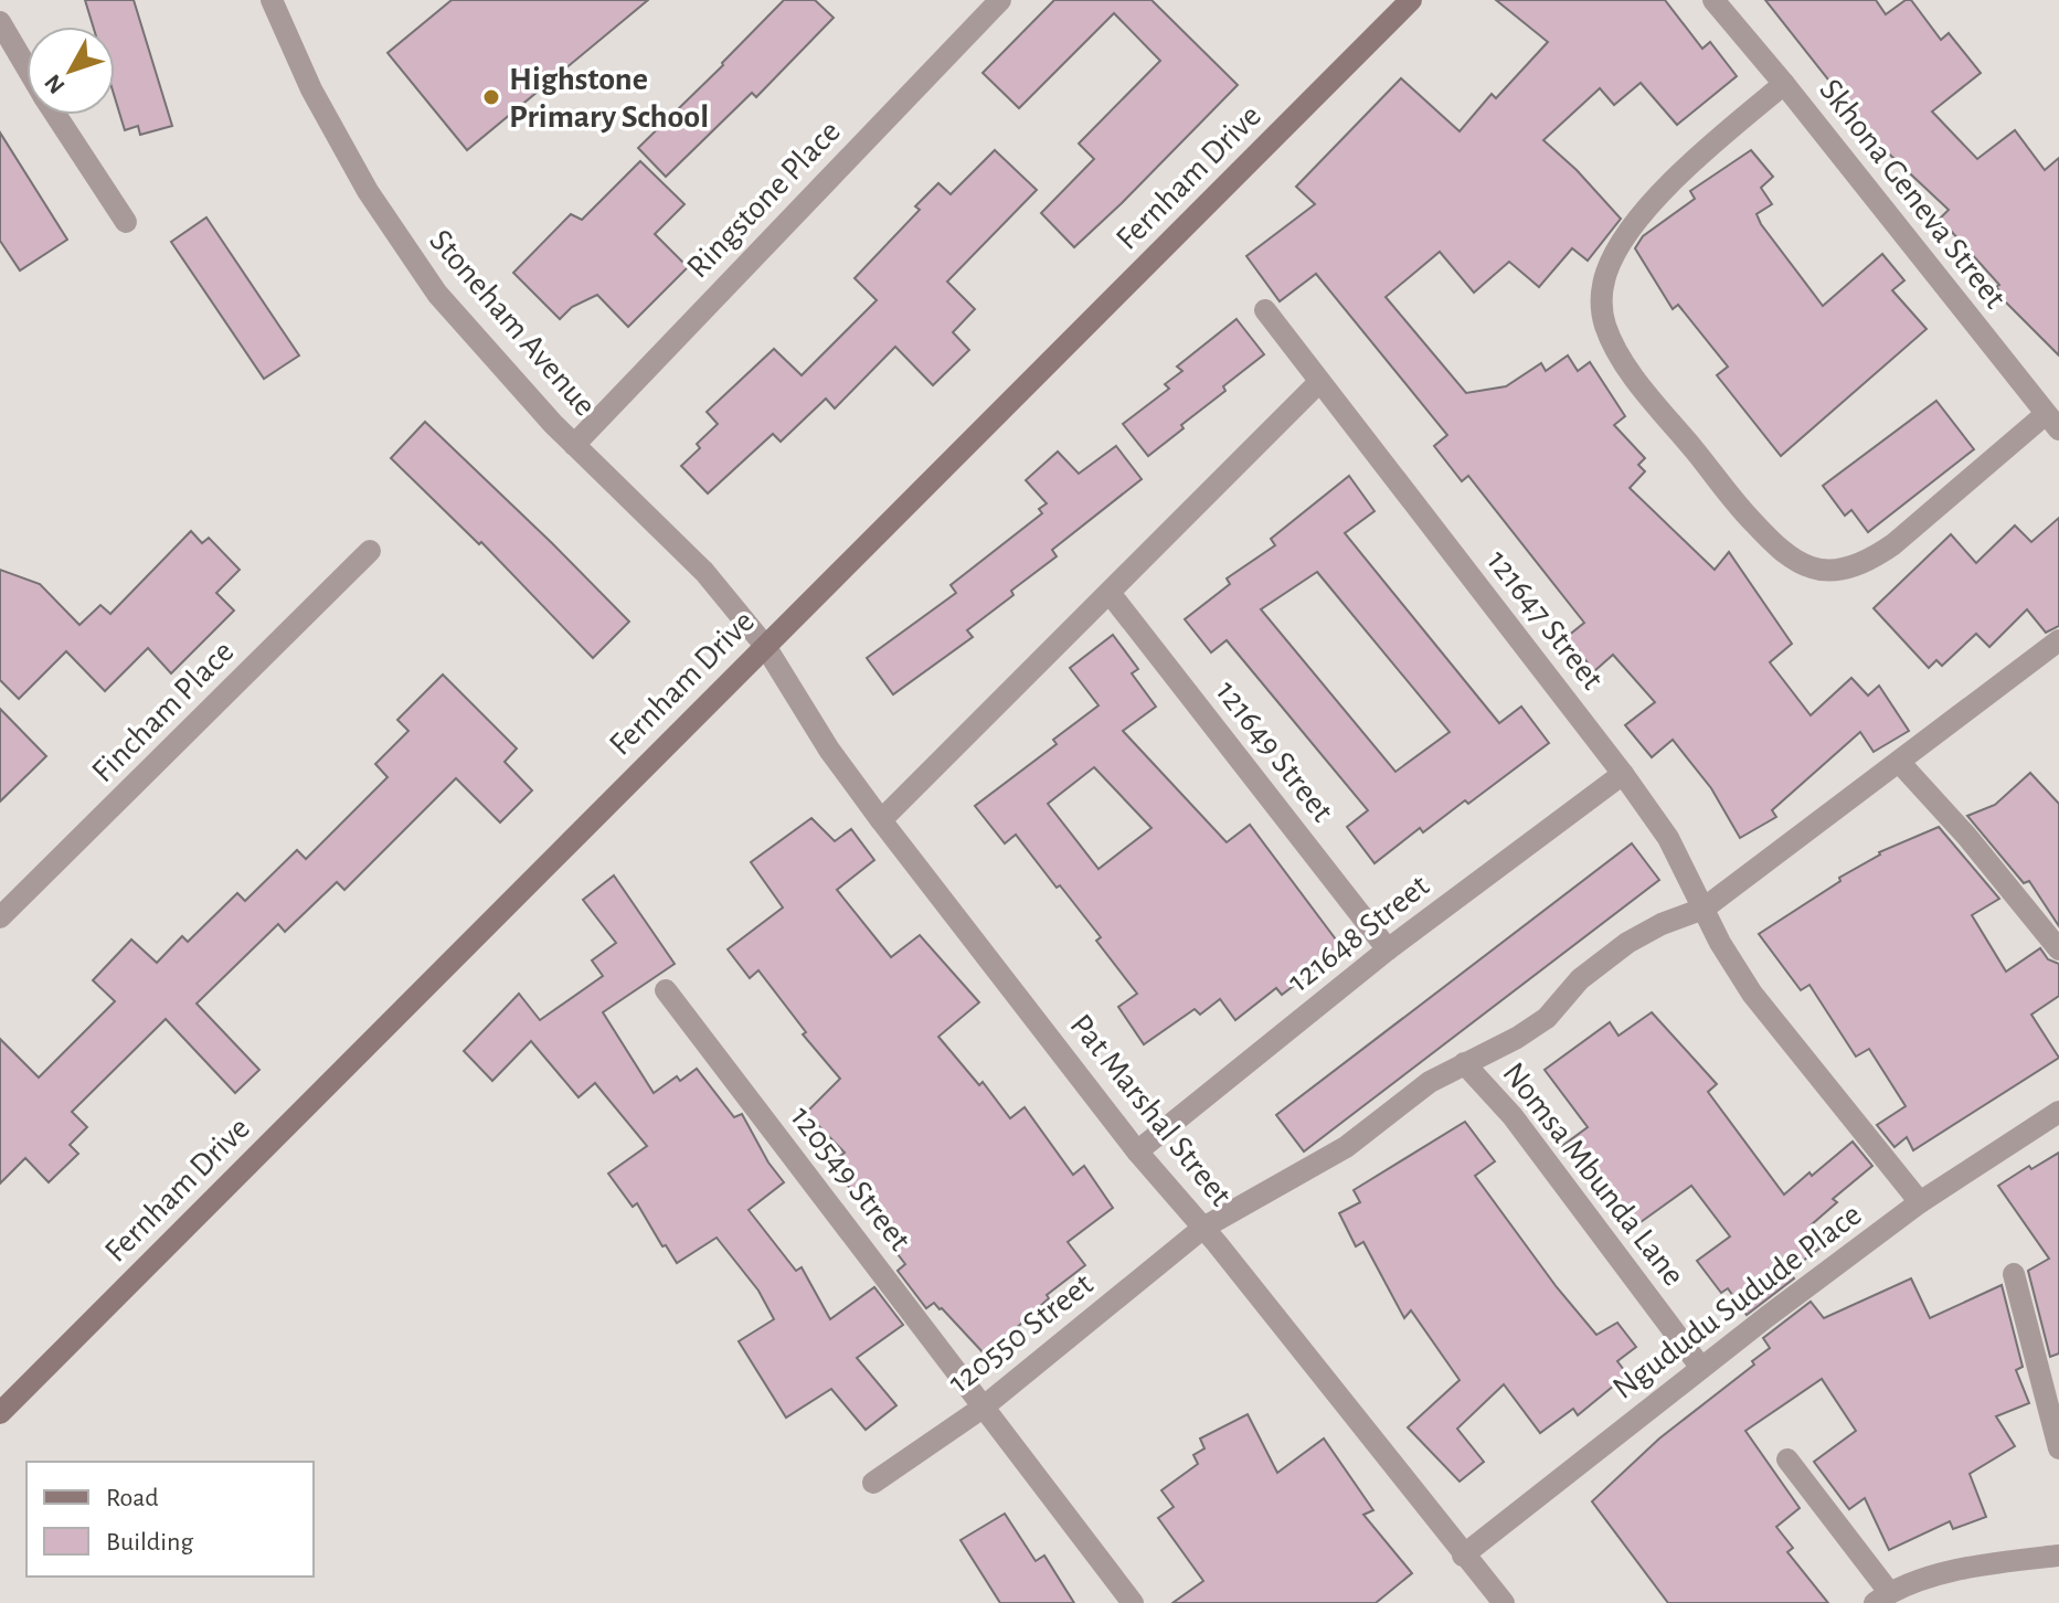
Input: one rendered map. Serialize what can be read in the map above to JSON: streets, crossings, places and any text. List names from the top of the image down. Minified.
{"streets":{"street":["Fernham Drive","Skhona Geneva Street","Ringstone Place","Stoneham Avenue","121647 Street","Fincham Place","121649 Street","121648 Street","Pat Marshal Street","Nomsa Mbunda Lane","120549 Street","Ngududu Sudude Place","120550 Street"]},"crossings":[["Fernham Drive","Stoneham Avenue"],["Fernham Drive","Pat Marshal Street"],["Ringstone Place","Stoneham Avenue"],["Stoneham Avenue","Pat Marshal Street"],["121647 Street","121648 Street"],["121647 Street","Ngududu Sudude Place"],["121647 Street","120550 Street"],["121649 Street","121648 Street"],["121648 Street","Pat Marshal Street"],["Pat Marshal Street","Ngududu Sudude Place"],["Pat Marshal Street","120550 Street"],["Nomsa Mbunda Lane","Ngududu Sudude Place"],["Nomsa Mbunda Lane","120550 Street"],["120549 Street","120550 Street"]],"places":["Highstone Primary School"],"legend":["Road","Building"],"north":"bottom left"}
